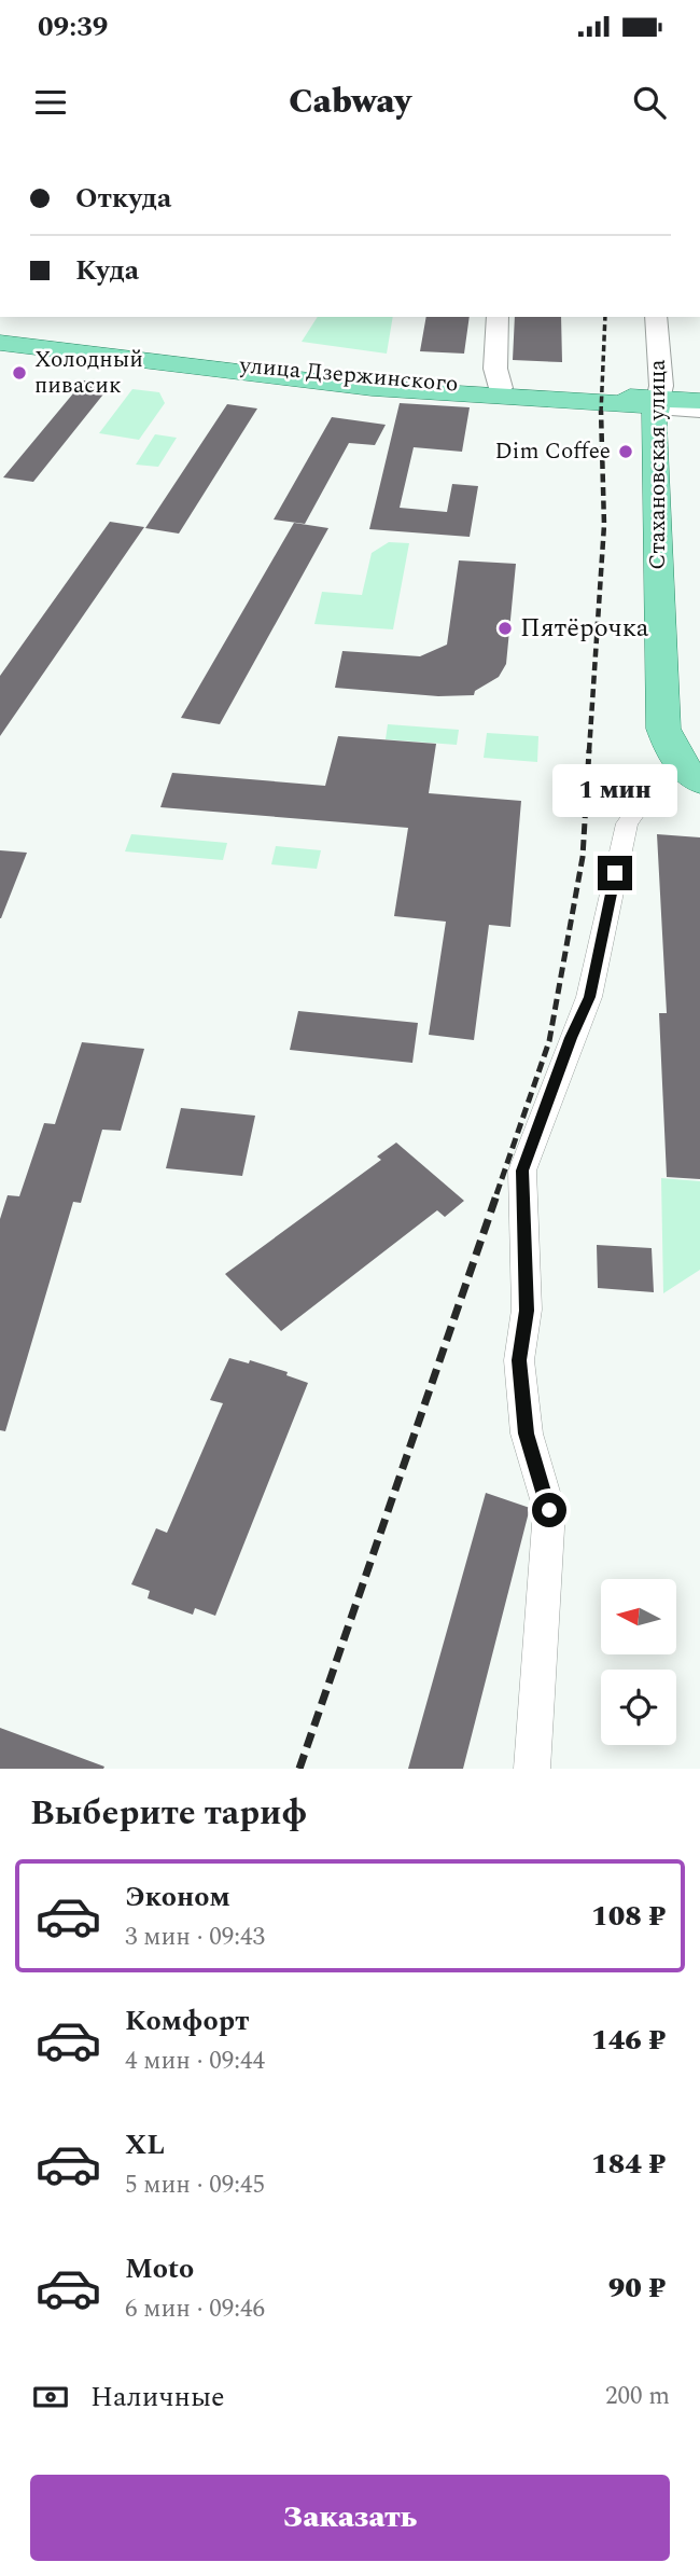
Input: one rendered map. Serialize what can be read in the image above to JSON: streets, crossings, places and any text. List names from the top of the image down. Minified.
{"streets":{"main road":["улица Дзержинского","Стахановская улица"]},"crossings":[["улица Дзержинского","Стахановская улица"]],"places":["Холодный пивасик","Dim Coffee","Пятёрочка"],"north":"left","page":{"status":"09:39","header":"Cabway","banner":["Откуда","Куда"],"bubble":"1 мин","heading":"Выберите тариф","list":[{"name":"Эконом","note":"3 мин · 09:43","value":"108 ₽"},{"name":"Комфорт","note":"4 мин · 09:44","value":"146 ₽"},{"name":"XL","note":"5 мин · 09:45","value":"184 ₽"},{"name":"Moto","note":"6 мин · 09:46","value":"90 ₽"}],"pay":["Наличные","200 m"],"buttons":"Заказать"}}
